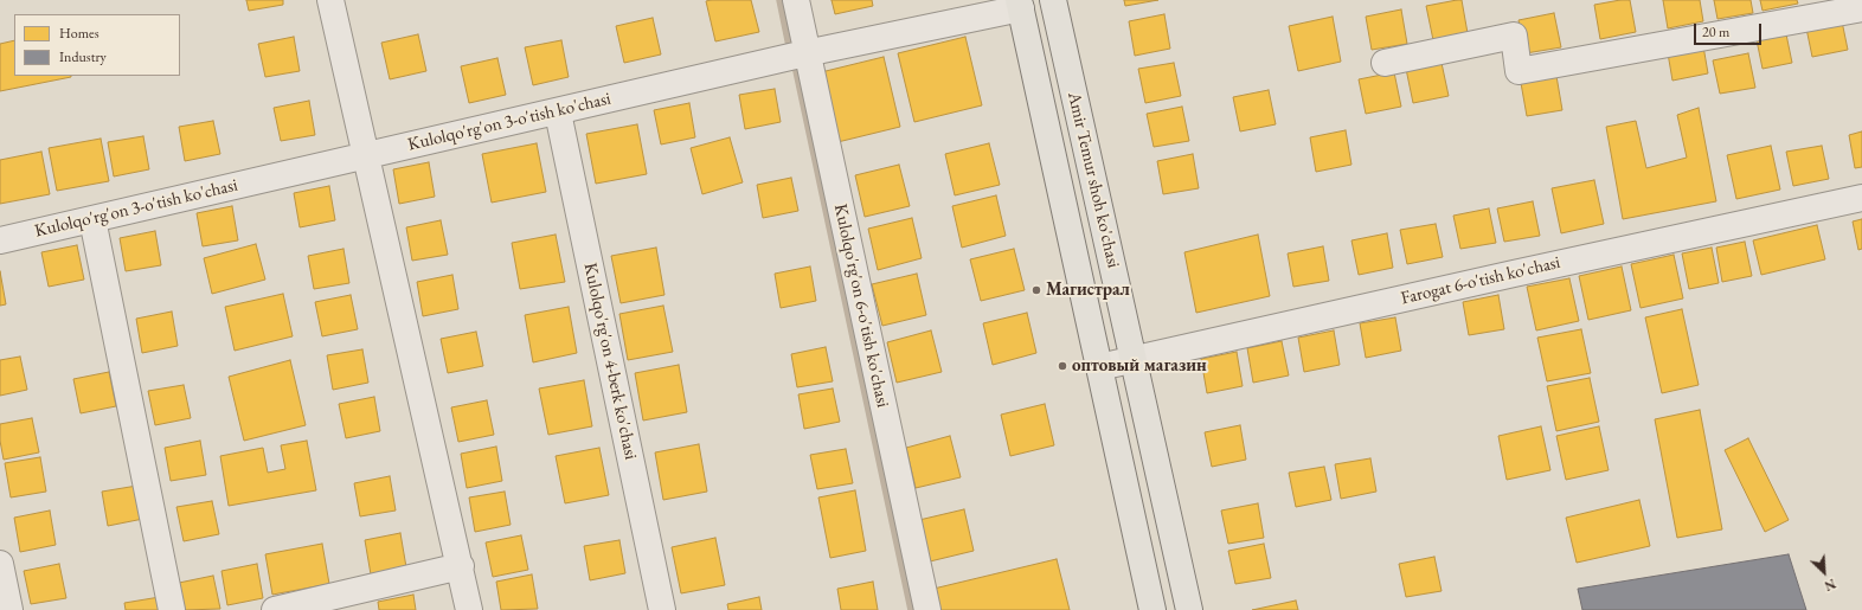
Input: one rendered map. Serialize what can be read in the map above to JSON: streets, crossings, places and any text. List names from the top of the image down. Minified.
{"streets":{"main road":["Amir Temur shoh ko'chasi"],"street":["Kulolqo'rg'on 3-o'tish ko'chasi","Farogat 6-o'tish ko'chasi","Kulolqo'rg'on 6-o'tish ko'chasi","Kulolqo'rg'on 4-berk ko'chasi"]},"crossings":[["Kulolqo'rg'on 3-o'tish ko'chasi","Amir Temur shoh ko'chasi"],["Kulolqo'rg'on 3-o'tish ko'chasi","Kulolqo'rg'on 6-o'tish ko'chasi"],["Kulolqo'rg'on 3-o'tish ko'chasi","Kulolqo'rg'on 4-berk ko'chasi"],["Amir Temur shoh ko'chasi","Farogat 6-o'tish ko'chasi"]],"places":["Магистрал","оптовый магазин"],"legend":["Homes","Industry"],"scale_bar":"20 m","north":"bottom right"}
